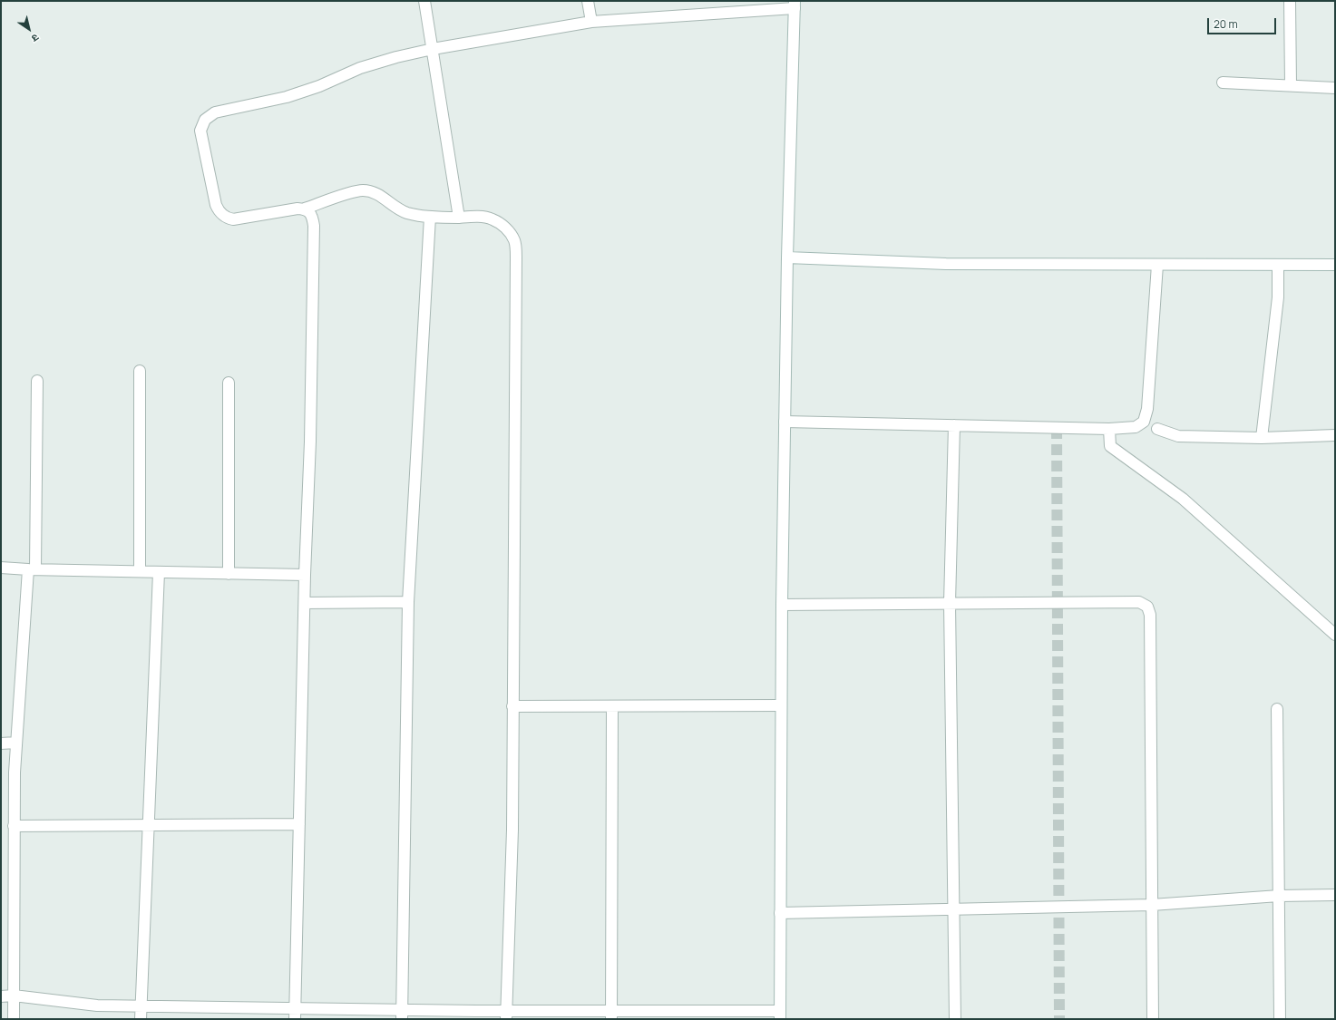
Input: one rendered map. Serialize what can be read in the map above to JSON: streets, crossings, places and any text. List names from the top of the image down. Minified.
{"scale_bar":"20 m","north":"bottom right"}
